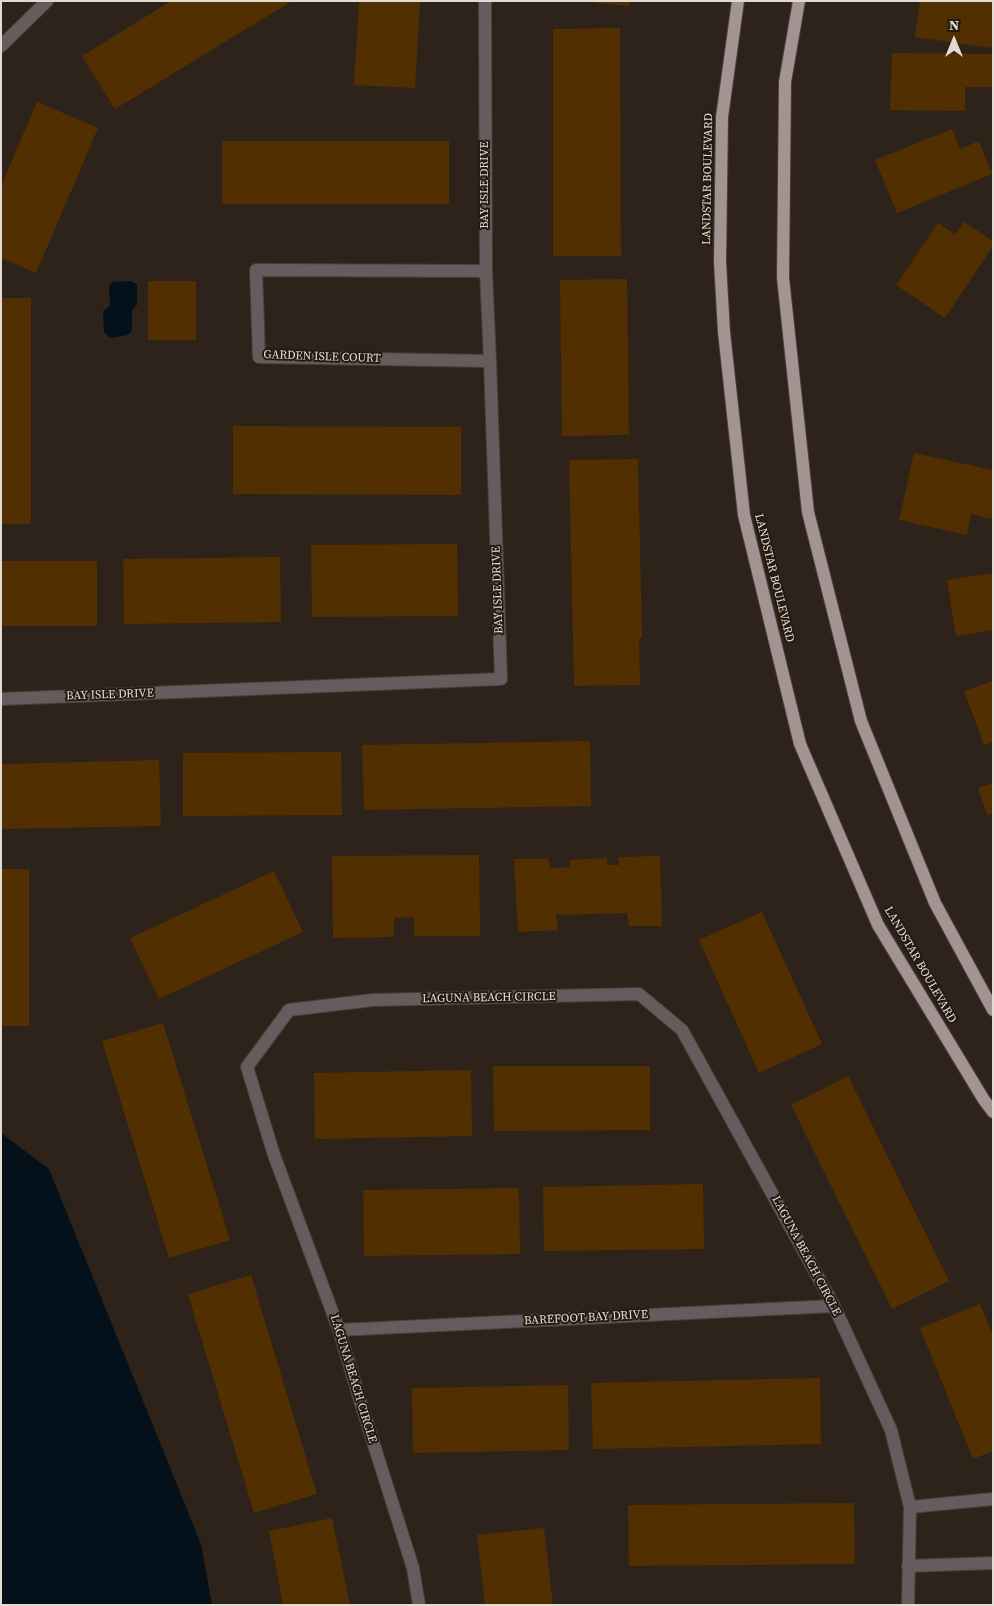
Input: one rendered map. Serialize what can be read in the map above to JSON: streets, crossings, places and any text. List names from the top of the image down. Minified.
{"streets":{"main road":["LANDSTAR BOULEVARD"],"lane":["BAY ISLE DRIVE","GARDEN ISLE COURT","LAGUNA BEACH CIRCLE","BAREFOOT BAY DRIVE"]},"crossings":[["BAY ISLE DRIVE","GARDEN ISLE COURT"],["LAGUNA BEACH CIRCLE","BAREFOOT BAY DRIVE"]],"north":"top"}
